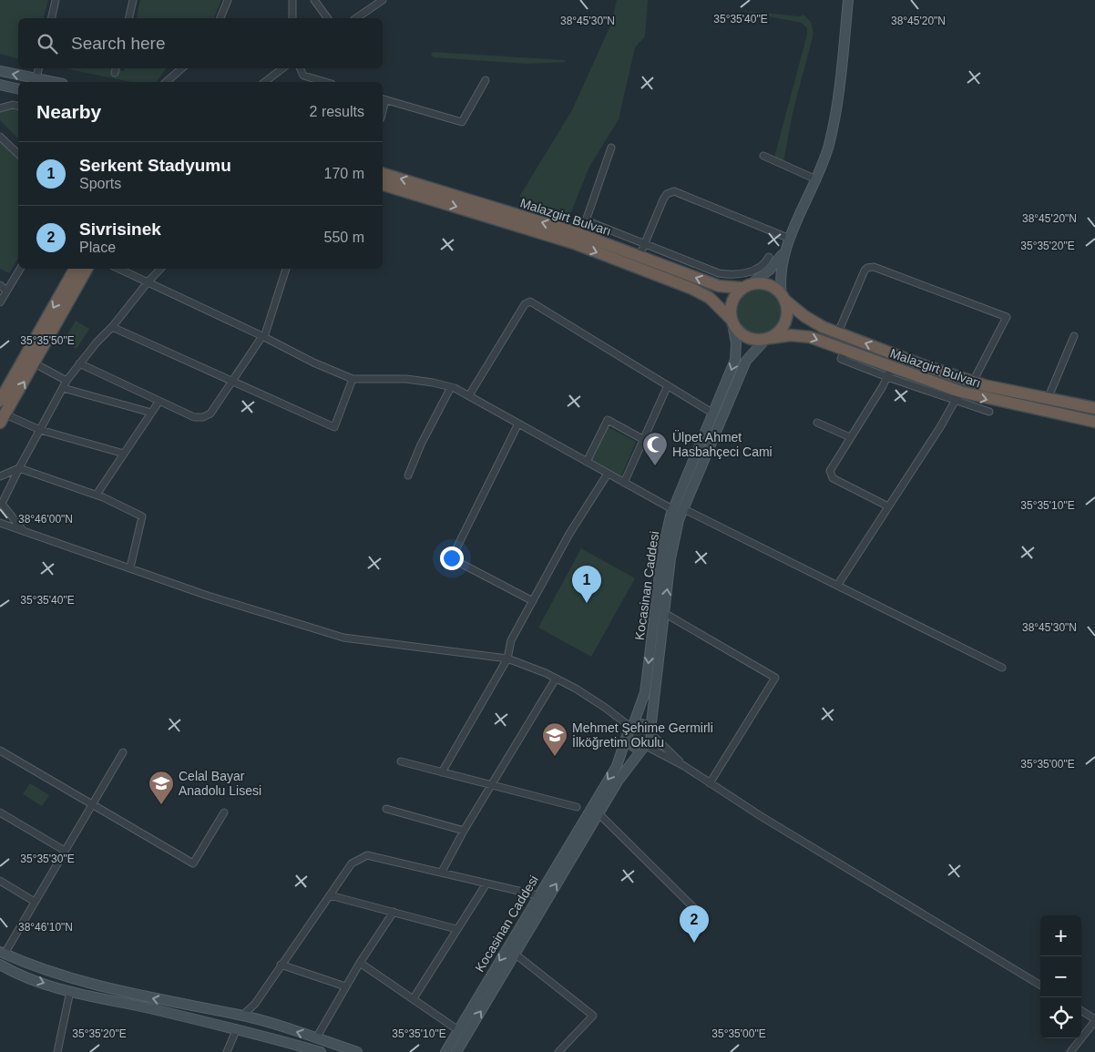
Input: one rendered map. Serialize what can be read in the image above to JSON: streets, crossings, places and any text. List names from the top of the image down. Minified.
{"streets":{"highway":["Malazgirt Bulvarı"],"main road":["Kocasinan Caddesi"]},"crossings":[["Malazgirt Bulvarı","Kocasinan Caddesi"]],"places":{"mosque":["Ülpet Ahmet Hasbahçeci Cami"],"school or university":["Mehmet Şehime Germirli İlköğretim Okulu","Celal Bayar Anadolu Lisesi"]},"page":{"search":"Search here","heading":["Nearby","2 results"],"list":[{"mark":"1","name":"Serkent Stadyumu","note":"Sports","value":"170 m"},{"mark":"2","name":"Sivrisinek","note":"Place","value":"550 m"}],"pins":["1","2"],"map_buttons":["+","−"]},"coordinates":["35°35'40\"E","38°45'20\"N","38°45'30\"N","35°35'20\"E","35°35'50\"E","35°35'10\"E","38°46'00\"N","35°35'00\"E","35°35'30\"E","38°46'10\"N"]}
